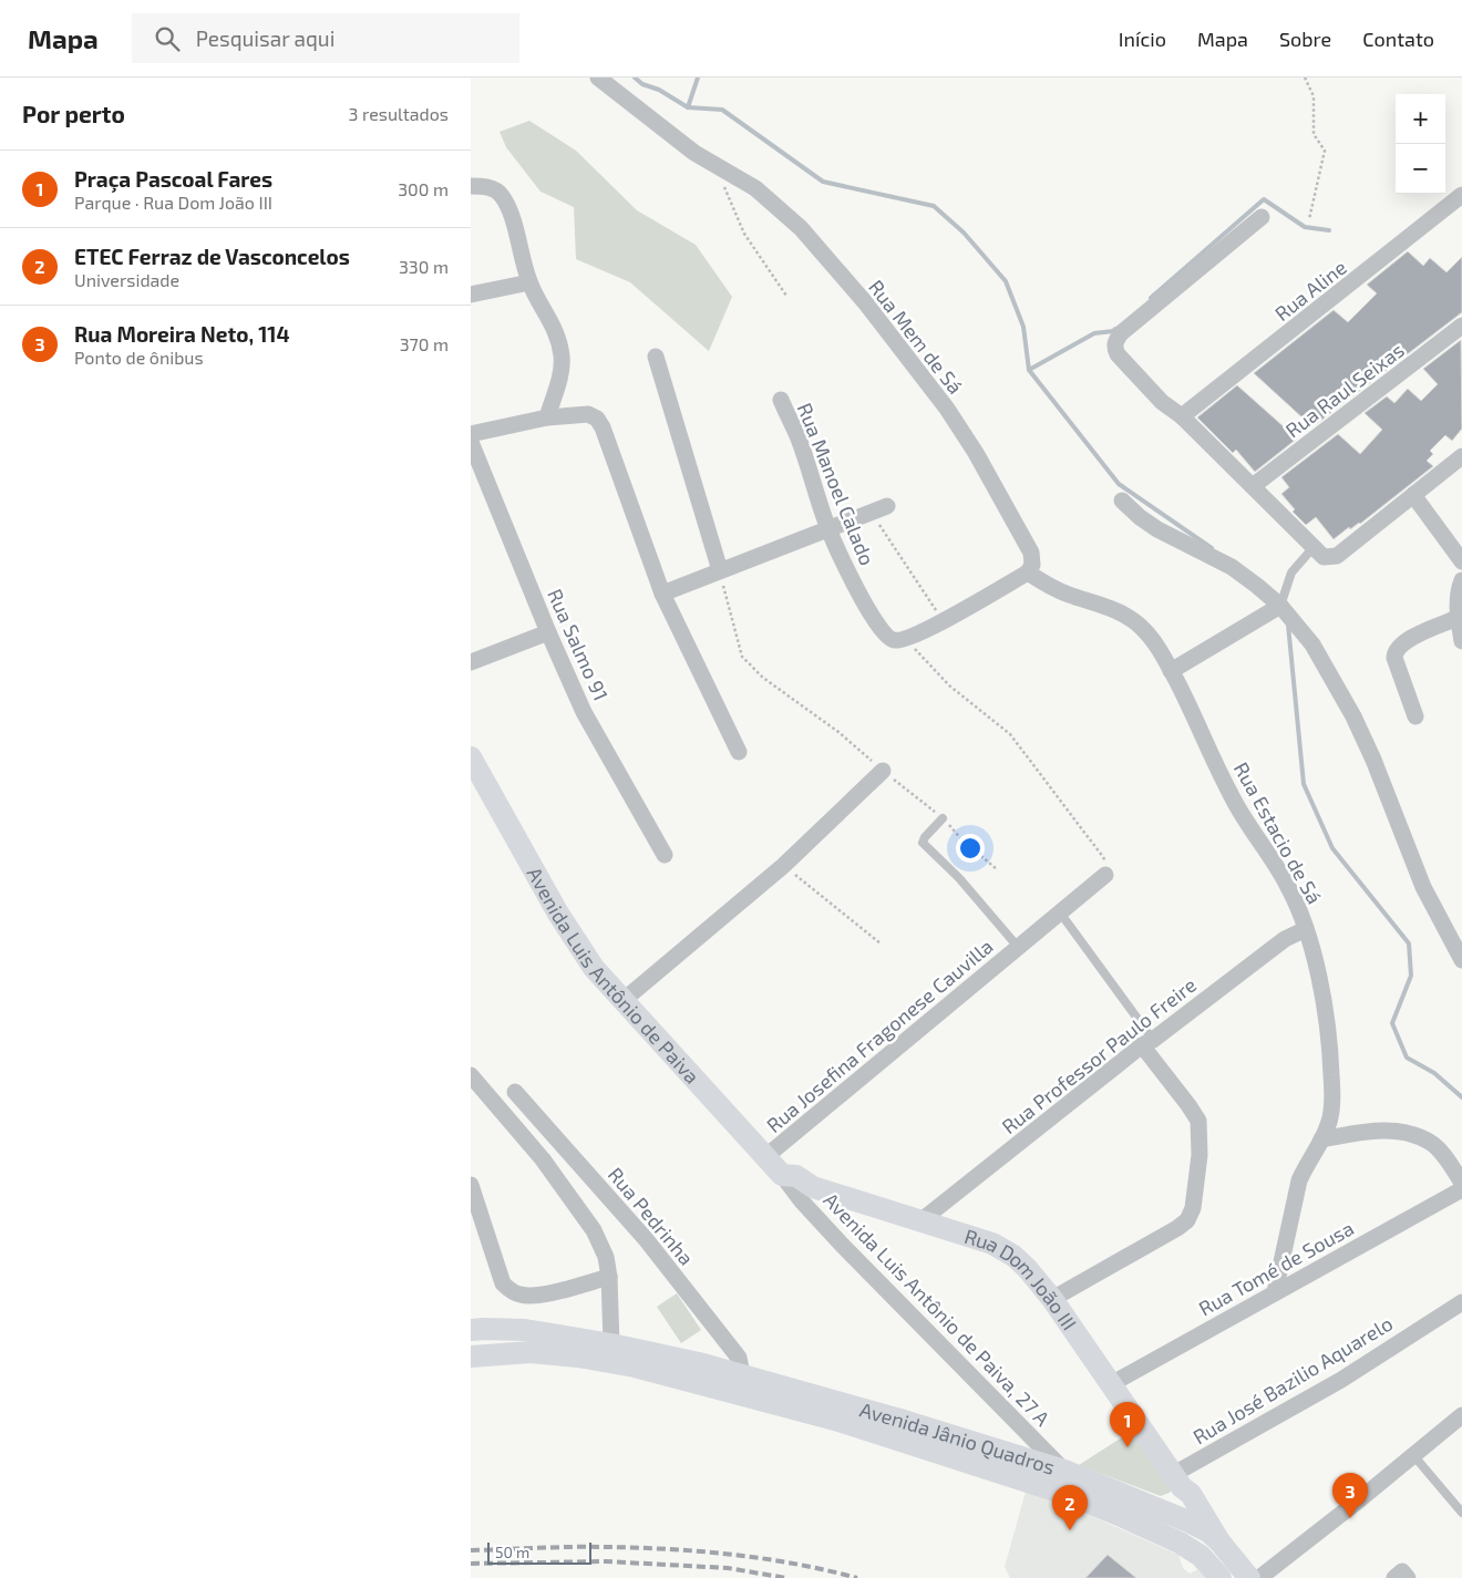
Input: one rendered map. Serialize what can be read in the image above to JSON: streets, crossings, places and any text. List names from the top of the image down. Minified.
{"streets":{"main road":["Avenida Luis Antônio de Paiva","Rua Dom João III","Avenida Jânio Quadros"],"street":["Rua Aline","Rua Mem de Sá","Rua Raul Seixas","Rua Manoel Calado","Rua Salmo 91","Rua Estacio de Sá","Rua Josefina Fragonese Cauvilla","Rua Professor Paulo Freire","Rua Pedrinha","Rua Tomé de Sousa","Avenida Luis Antônio de Paiva, 27 A","Rua José Bazilio Aquarelo"]},"crossings":[["Rua Mem de Sá","Rua Estacio de Sá"],["Rua Estacio de Sá","Rua Professor Paulo Freire"],["Rua Estacio de Sá","Rua Tomé de Sousa"],["Avenida Luis Antônio de Paiva","Rua Josefina Fragonese Cauvilla"],["Avenida Luis Antônio de Paiva","Rua Dom João III"],["Avenida Luis Antônio de Paiva","Avenida Luis Antônio de Paiva, 27 A"],["Rua Professor Paulo Freire","Rua Dom João III"],["Rua Pedrinha","Avenida Jânio Quadros"],["Rua Tomé de Sousa","Rua Dom João III"],["Rua Dom João III","Avenida Luis Antônio de Paiva, 27 A"],["Rua Dom João III","Rua José Bazilio Aquarelo"],["Rua Dom João III","Avenida Jânio Quadros"],["Avenida Luis Antônio de Paiva, 27 A","Avenida Jânio Quadros"]],"scale_bar":"50 m","page":{"header":"Mapa","search":"Pesquisar aqui","nav":["Início","Mapa","Sobre","Contato"],"heading":["Por perto","3 resultados"],"map_buttons":["+","−"],"list":[{"mark":"1","name":"Praça Pascoal Fares","note":"Parque · Rua Dom João III","value":"300 m"},{"mark":"2","name":"ETEC Ferraz de Vasconcelos","note":"Universidade","value":"330 m"},{"mark":"3","name":"Rua Moreira Neto, 114","note":"Ponto de ônibus","value":"370 m"}],"pins":["1","3","2"],"scale":"50 m"}}
